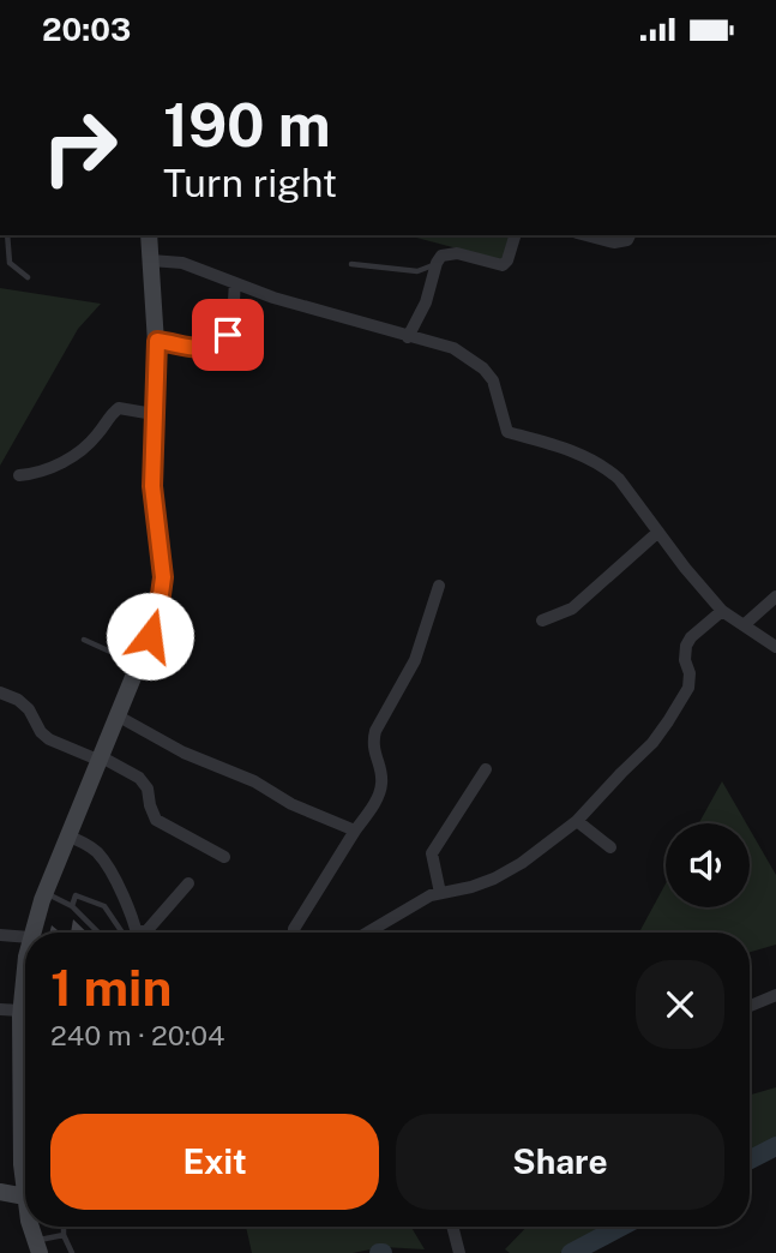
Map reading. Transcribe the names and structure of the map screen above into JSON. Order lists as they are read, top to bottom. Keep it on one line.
{"page":{"status":"20:03","turn":["190 m","Turn right"],"heading":["1 min","240 m · 20:04"],"buttons":["Exit","Share"]}}
